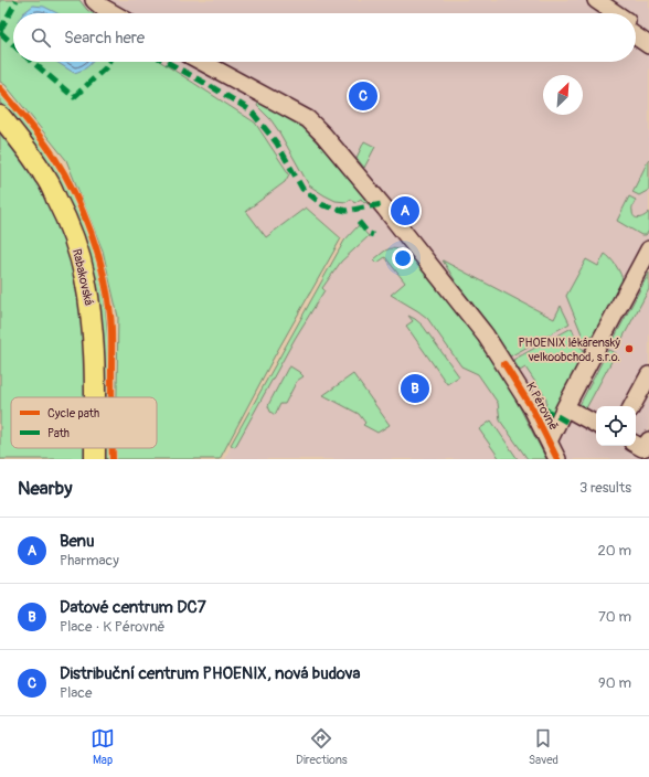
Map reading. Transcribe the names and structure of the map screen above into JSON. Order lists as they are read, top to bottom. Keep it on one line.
{"streets":{"main road":["Rabakovská"],"street":["K Pérovně"]},"places":["PHOENIX lékárenský velkoobchod, s.r.o."],"legend":["Cycle path","Path"],"north":"top right","page":{"search":"Search here","pins":["C","A","B"],"heading":["Nearby","3 results"],"list":[{"mark":"A","name":"Benu","note":"Pharmacy","value":"20 m"},{"mark":"B","name":"Datové centrum DC7","note":"Place · K Pérovně","value":"70 m"},{"mark":"C","name":"Distribuční centrum PHOENIX, nová budova","note":"Place","value":"90 m"}],"nav":["Map","Directions","Saved"]}}
